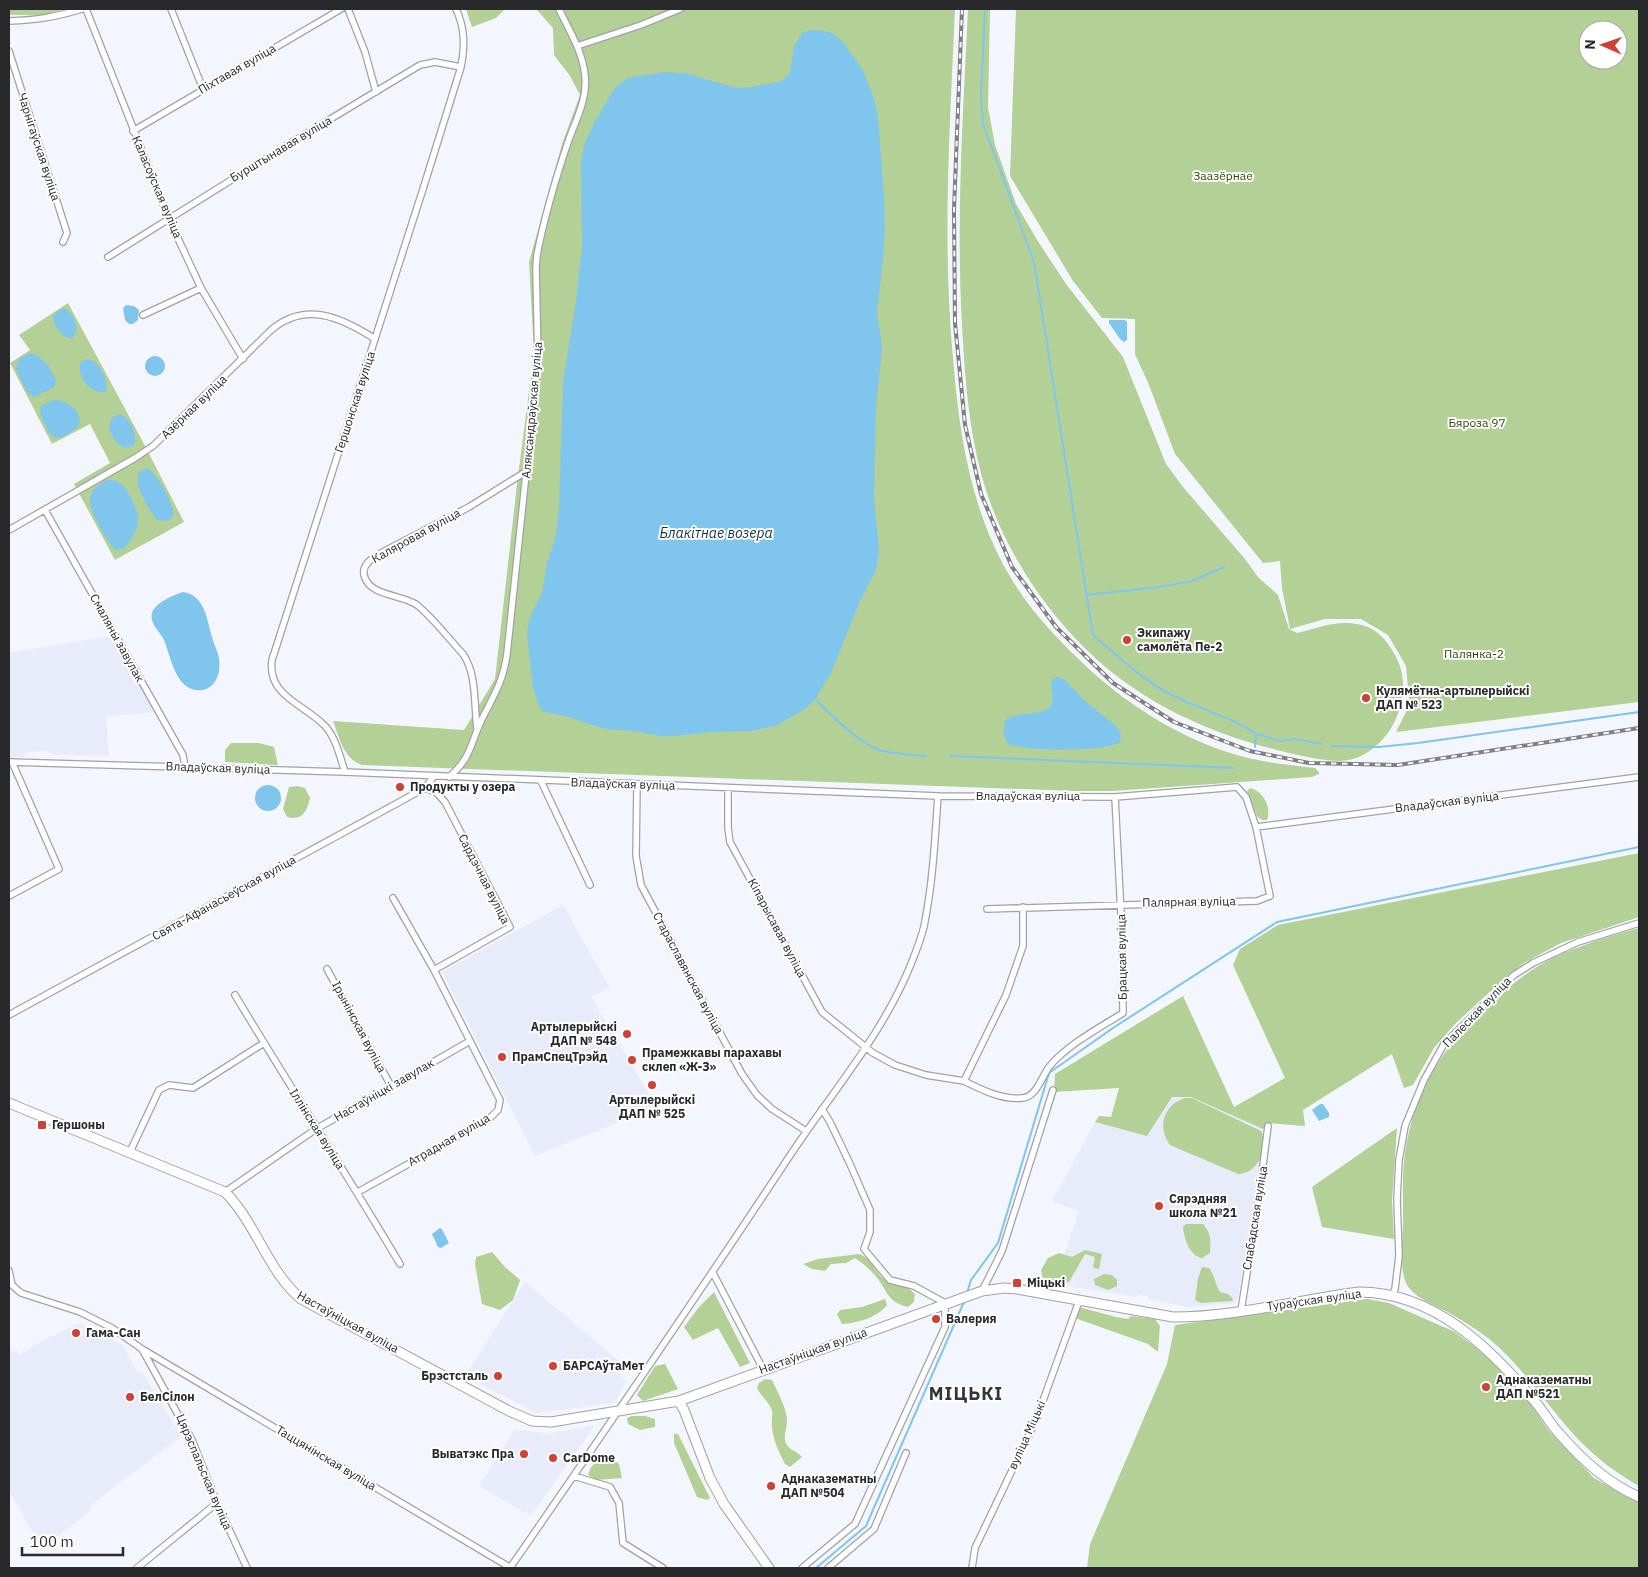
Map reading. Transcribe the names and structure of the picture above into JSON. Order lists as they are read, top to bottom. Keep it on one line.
{"streets":{"street":["Піхтавая вуліца","Чарнігаўская вуліца","Бурштынавая вуліца","Каласоўская вуліца","Гершонская вуліца","Азёрная вуліца","Аляксандраўская вуліца","Каляровая вуліца","Смаляны завулак","Владаўская вуліца","Сардэчная вуліца","Свята-Афанасьеўская вуліца","Палярная вуліца","Кіпарысавая вуліца","Брацкая вуліца","Стараславянская вуліца","Палеская вуліца","Ірынінская вуліца","Настаўніцкі завулак","Іллінская вуліца","Атрадная вуліца","Слабадская вуліца","Тураўская вуліца","Настаўніцкая вуліца","вуліца Міцькі","Таццянінская вуліца","Цярэспальская вуліца"]},"crossings":[["Піхтавая вуліца","Каласоўская вуліца"],["Бурштынавая вуліца","Каласоўская вуліца"],["Бурштынавая вуліца","Гершонская вуліца"],["Каласоўская вуліца","Азёрная вуліца"],["Гершонская вуліца","Азёрная вуліца"],["Гершонская вуліца","Владаўская вуліца"],["Азёрная вуліца","Смаляны завулак"],["Аляксандраўская вуліца","Каляровая вуліца"],["Аляксандраўская вуліца","Владаўская вуліца"],["Смаляны завулак","Владаўская вуліца"],["Владаўская вуліца","Свята-Афанасьеўская вуліца"],["Владаўская вуліца","Палярная вуліца"],["Владаўская вуліца","Кіпарысавая вуліца"],["Владаўская вуліца","Брацкая вуліца"],["Владаўская вуліца","Стараславянская вуліца"],["Сардэчная вуліца","Свята-Афанасьеўская вуліца"],["Палярная вуліца","Брацкая вуліца"],["Кіпарысавая вуліца","Брацкая вуліца"],["Палеская вуліца","Тураўская вуліца"],["Ірынінская вуліца","Настаўніцкі завулак"],["Настаўніцкі завулак","Іллінская вуліца"],["Настаўніцкі завулак","Атрадная вуліца"],["Настаўніцкі завулак","Настаўніцкая вуліца"],["Іллінская вуліца","Атрадная вуліца"],["Слабадская вуліца","Тураўская вуліца"],["Таццянінская вуліца","Цярэспальская вуліца"]],"districts":["МІЦЬКІ"],"water":["Блакітнае возера"],"parks":["Заазёрнае","Бяроза 97","Палянка-2"],"places":{"other":["Экипажу самолёта Пе-2","Кулямётна-артылерыйскі ДАП № 523","Продукты у озера","Артылерыйскі ДАП № 548","ПрамСпецТрэйд","Прамежкавы парахавы склеп «Ж-З»","Артылерыйскі ДАП № 525","Сярэдняя школа №21","Валерия","Гама-Сан","БАРСАўтаМет","Брэстсталь","Аднаказематны ДАП №521","БелСілон","Выватэкс Пра","CarDome","Аднаказематны ДАП №504"],"transit":["Гершоны","Міцькі"]},"scale_bar":"100 m","north":"left"}
